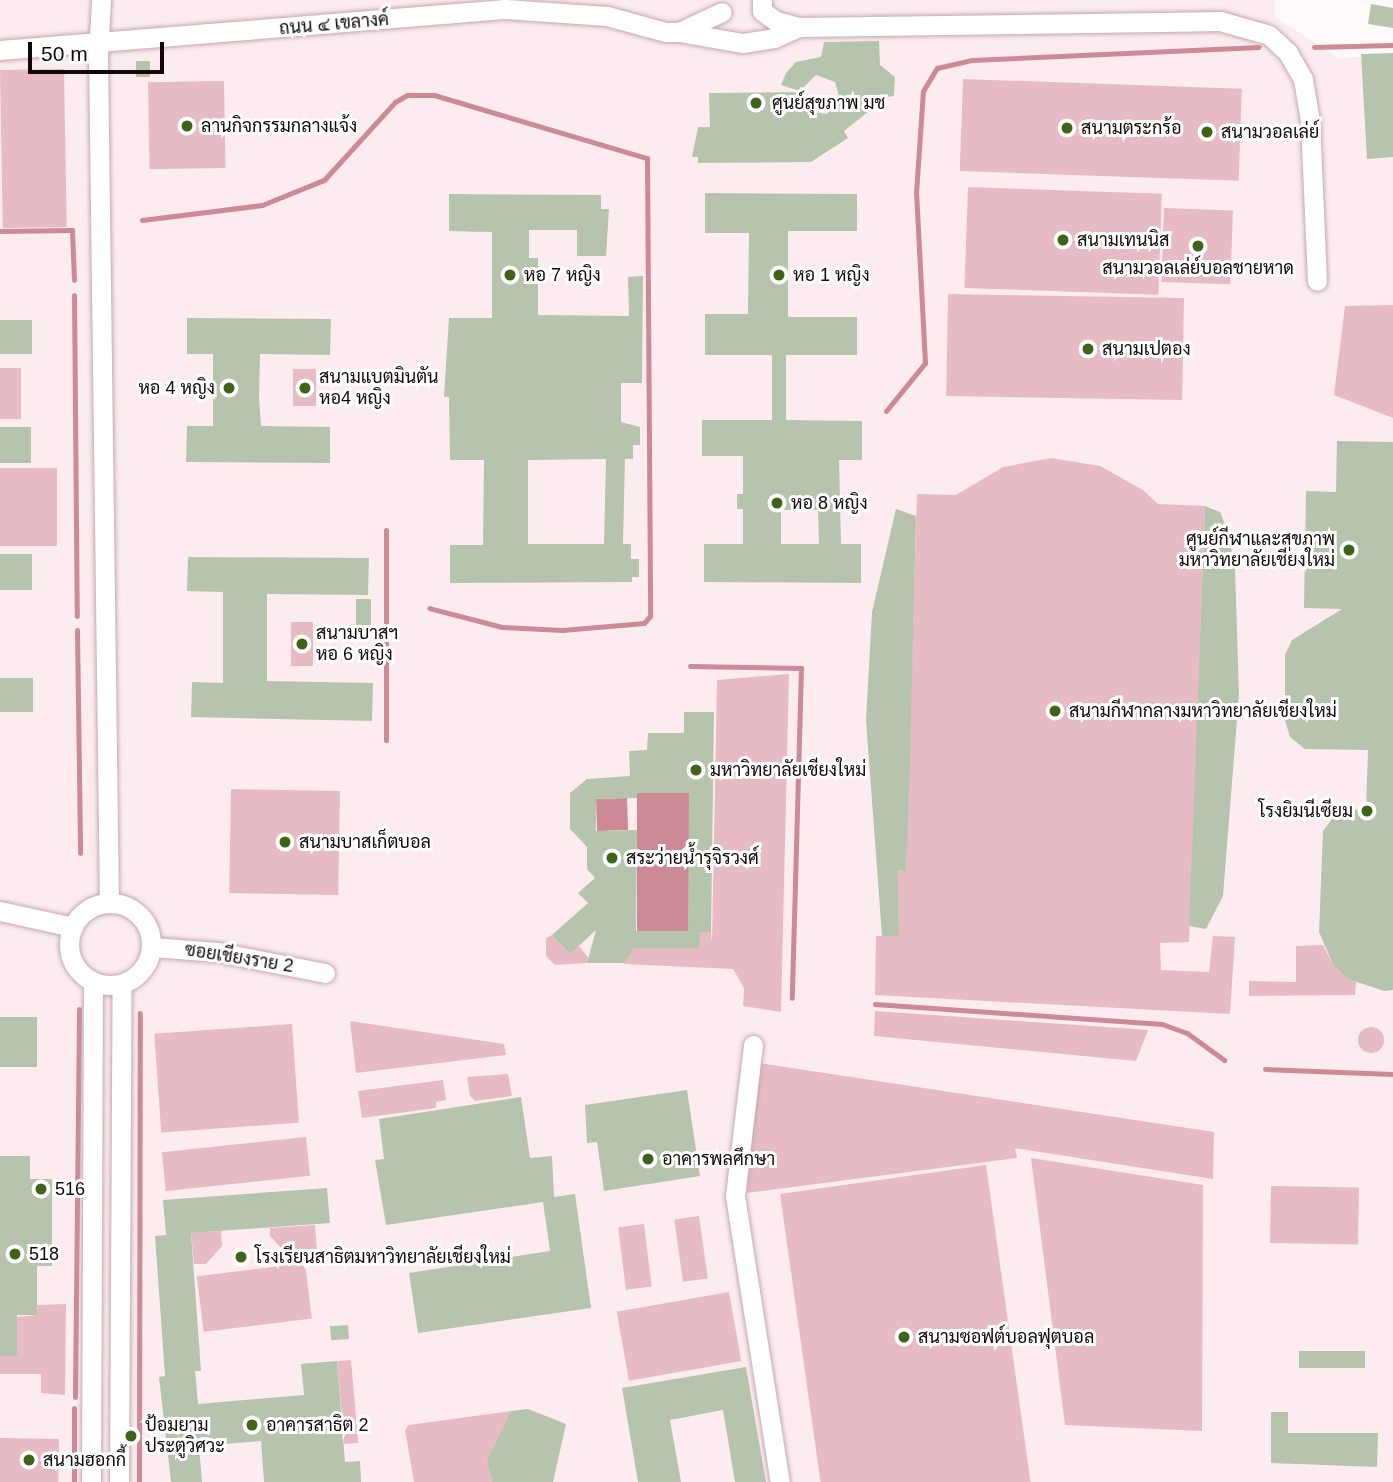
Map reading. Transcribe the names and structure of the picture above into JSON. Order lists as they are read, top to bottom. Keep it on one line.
{"streets":{"street":["ถนน ๔ เขลางค์","ซอยเชียงราย 2"]},"places":["ศูนย์สุขภาพ มช","ลานกิจกรรมกลางแจ้ง","สนามตระกร้อ","สนามวอลเล่ย์","สนามเทนนิส","สนามวอลเล่ย์บอลชายหาด","หอ 7 หญิง","หอ 1 หญิง","สนามเปตอง","หอ 4 หญิง","สนามแบตมินตัน หอ4 หญิง","หอ 8 หญิง","ศูนย์กีฬาและสุขภาพ มหาวิทยาลัยเชียงใหม่","สนามบาสฯ หอ 6 หญิง","สนามกีฬากลางมหาวิทยาลัยเชียงใหม่","มหาวิทยาลัยเชียงใหม่","โรงยิมนีเซียม","สนามบาสเก็ตบอล","สระว่ายน้ำรุจิรวงศ์","อาคารพลศึกษา","516","518","โรงเรียนสาธิตมหาวิทยาลัยเชียงใหม่","สนามซอฟต์บอลฟุตบอล","อาคารสาธิต 2","ป้อมยาม ประตูวิศวะ","สนามฮอกกี้"],"scale_bar":"50 m"}
